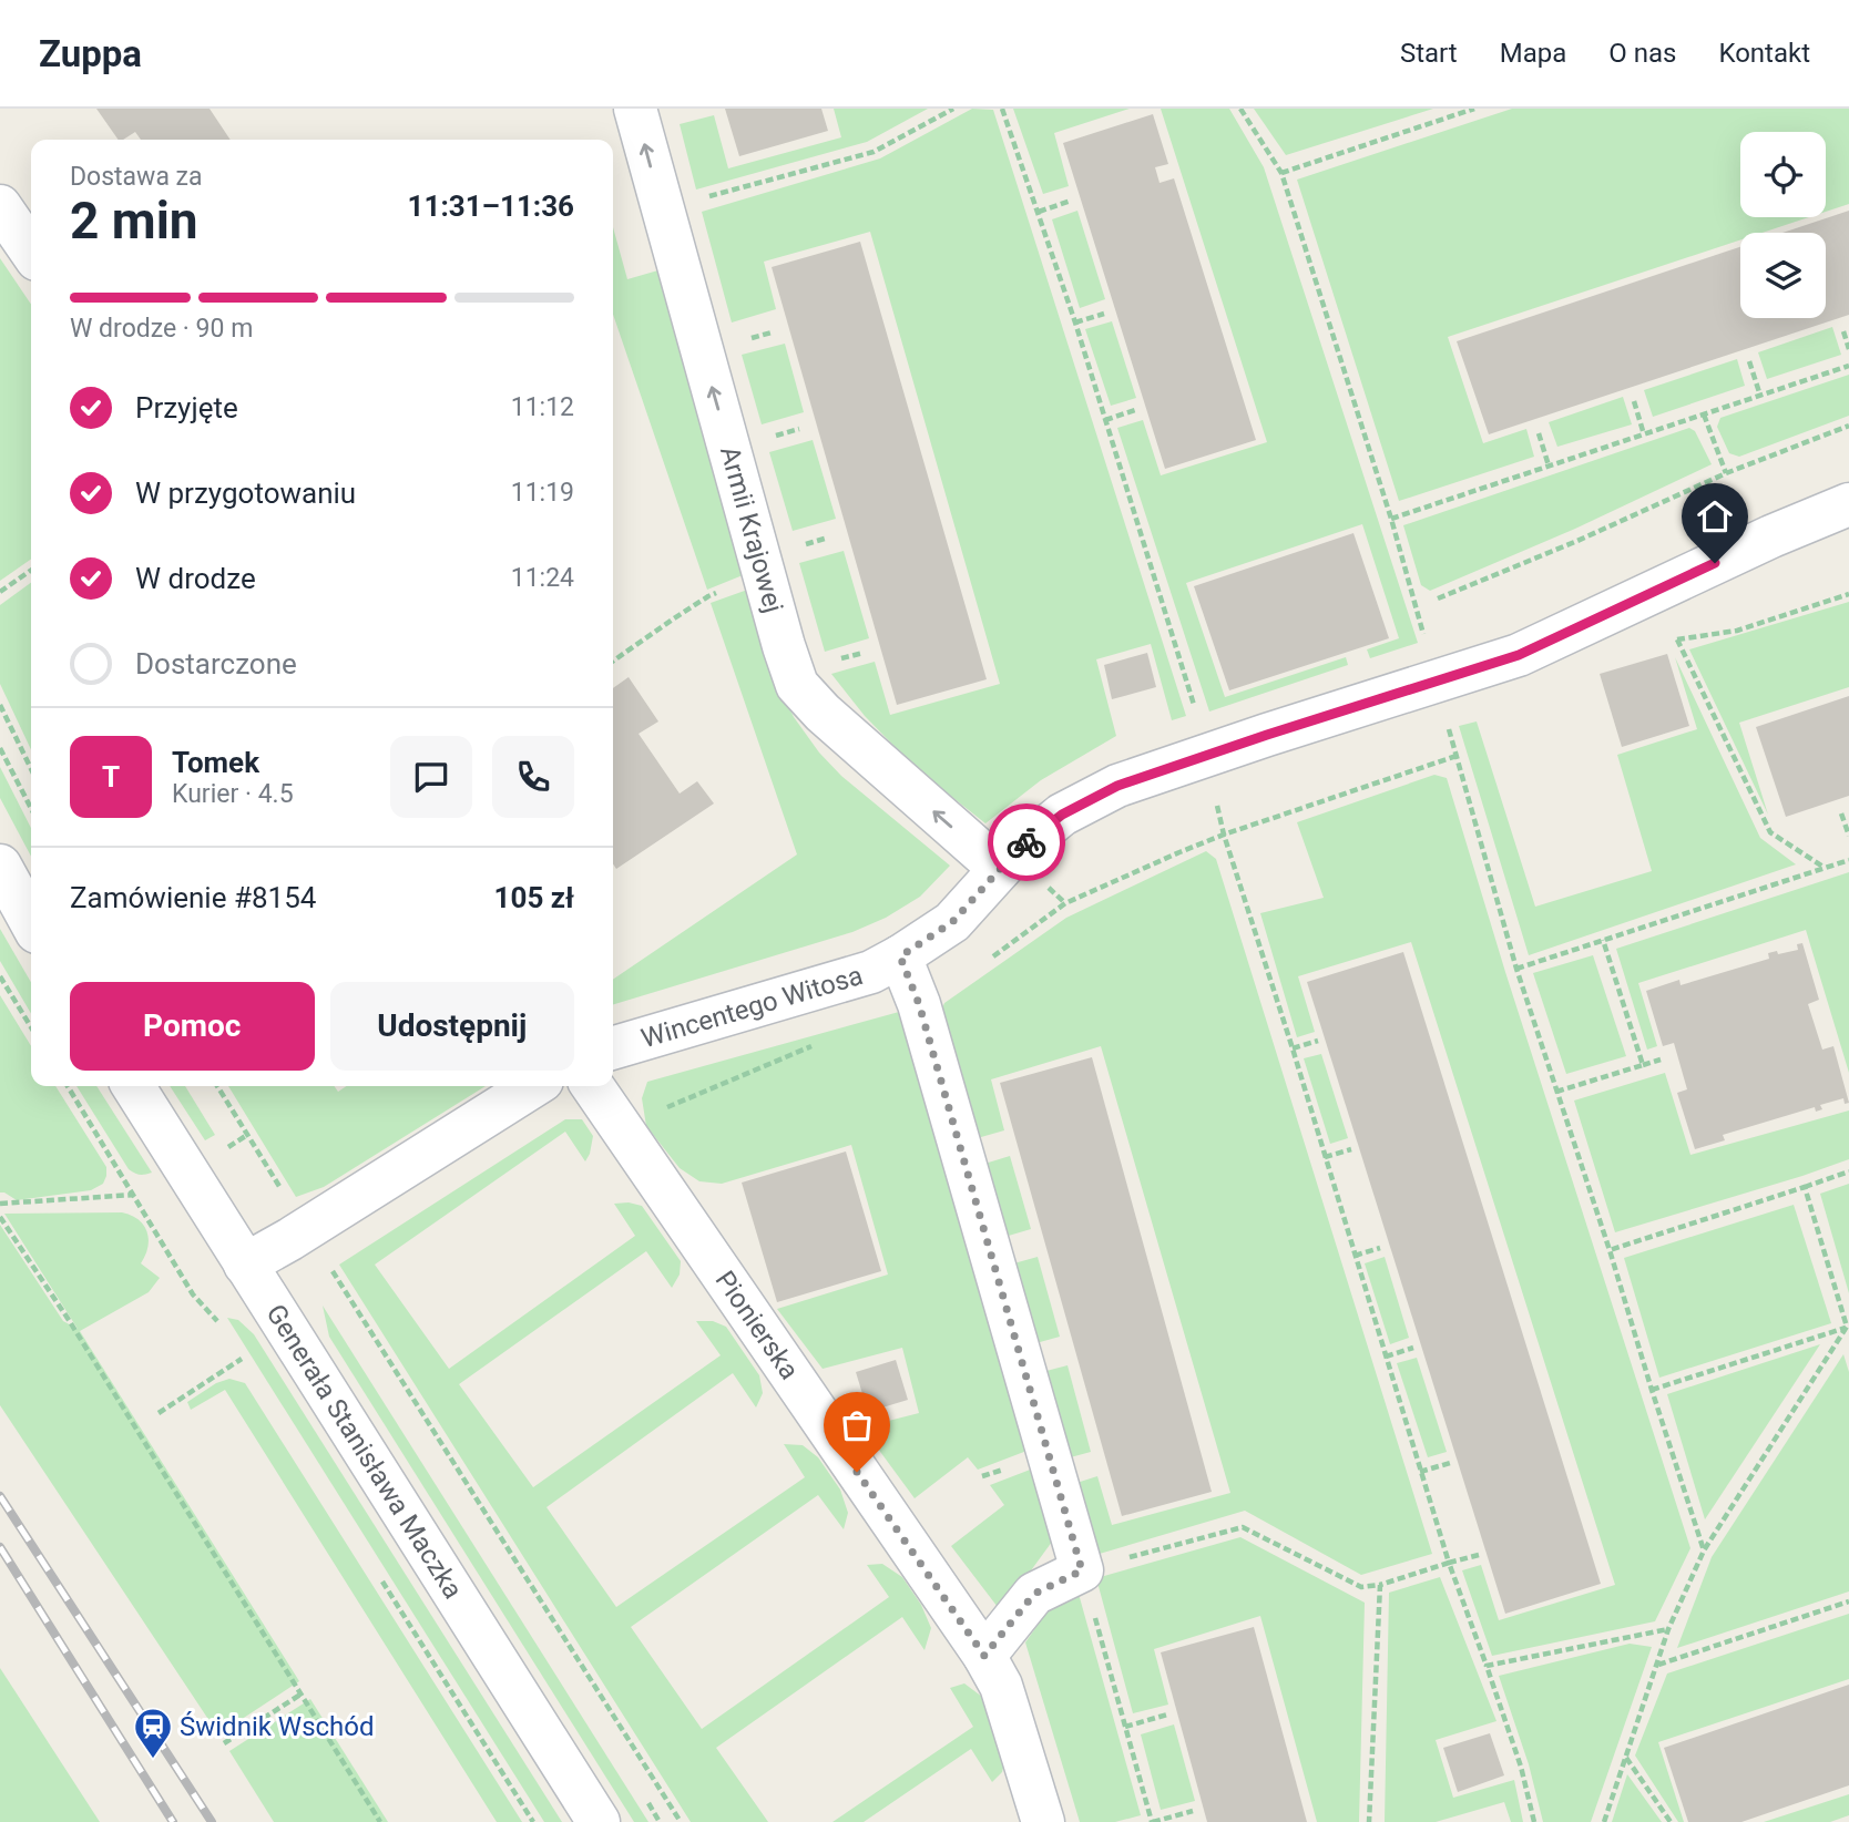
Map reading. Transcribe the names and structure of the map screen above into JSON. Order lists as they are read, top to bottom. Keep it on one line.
{"streets":{"street":["Armii Krajowej","Wincentego Witosa","Pionierska","Generała Stanisława Maczka"]},"crossings":[["Armii Krajowej","Wincentego Witosa"]],"one_way":["Armii Krajowej"],"places":{"station":["Świdnik Wschód"]},"page":{"header":"Zuppa","nav":["Start","Mapa","O nas","Kontakt"],"heading":["2 min","Dostawa za","11:31–11:36"],"panel":["Tomek","Kurier · 4.5","Zamówienie #8154","105 zł"],"bar":"W drodze · 90 m","list":[["Przyjęte","11:12"],["W przygotowaniu","11:19"],["W drodze","11:24"],"Dostarczone"],"round":"T","buttons":["Pomoc","Udostępnij"]}}
